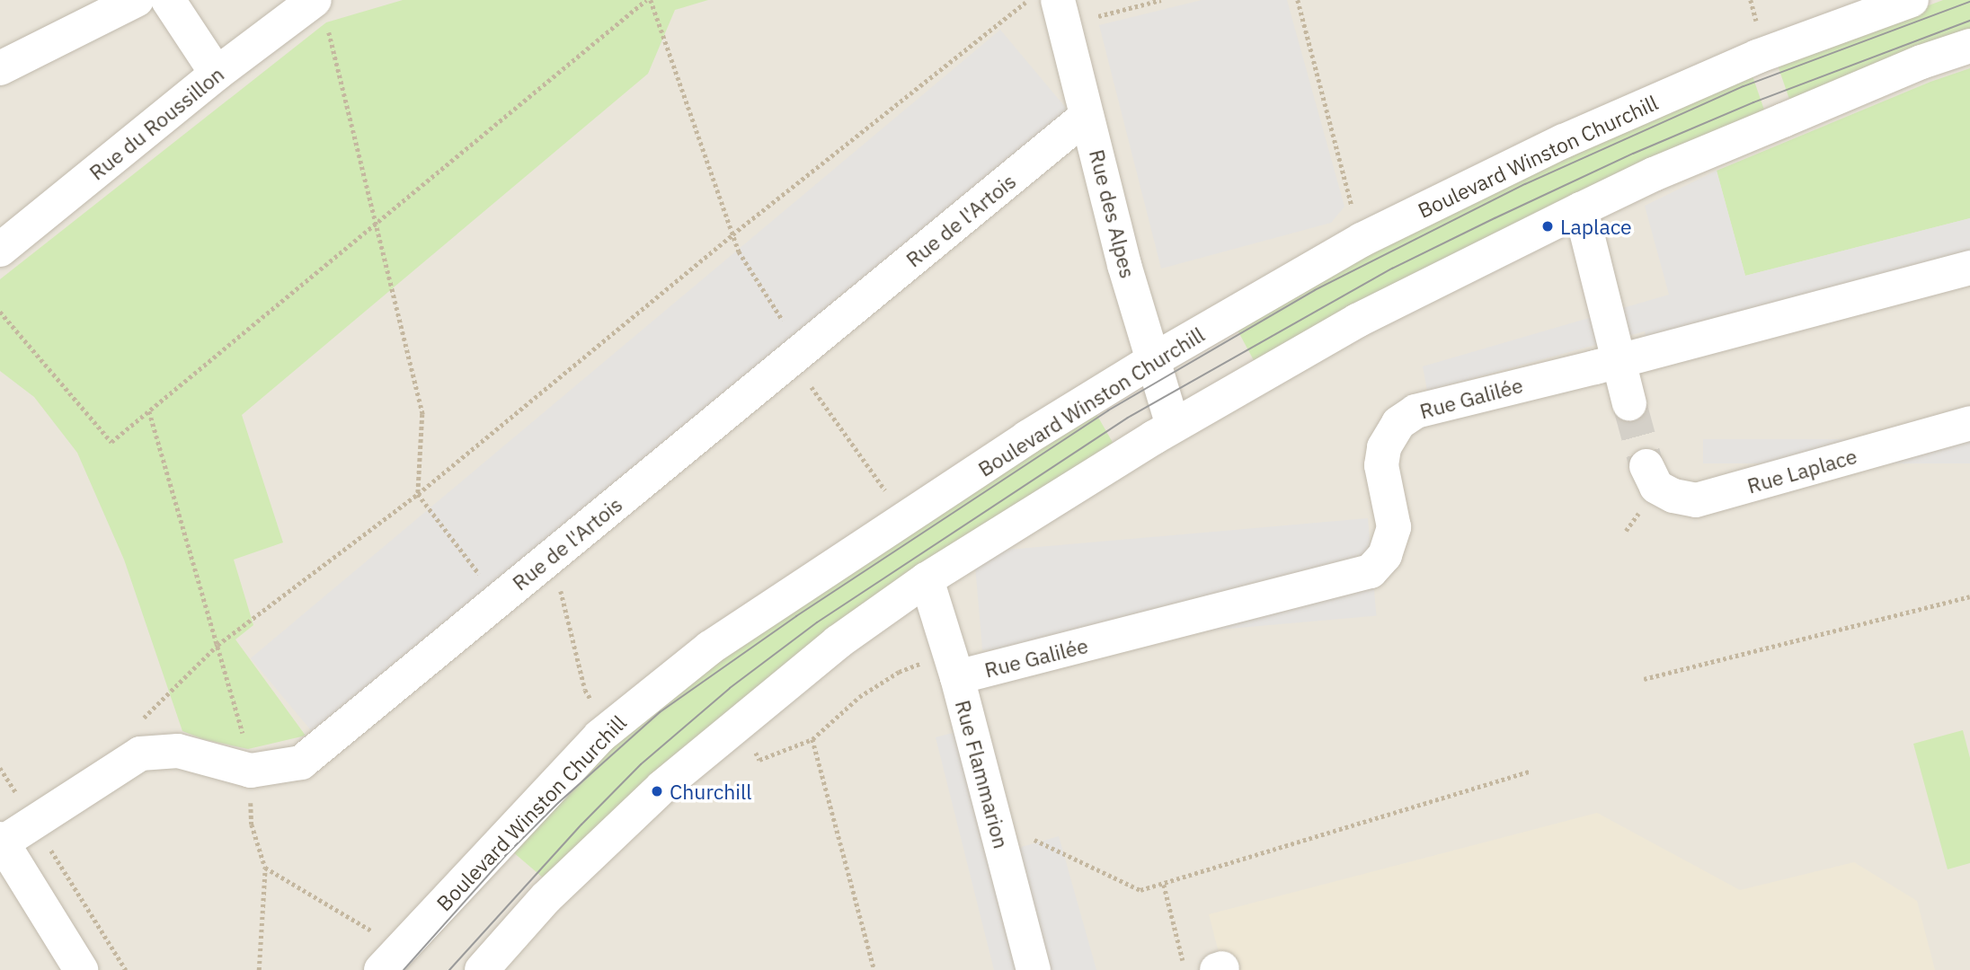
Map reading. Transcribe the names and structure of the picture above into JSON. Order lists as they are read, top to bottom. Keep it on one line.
{"streets":{"street":["Rue du Roussillon","Boulevard Winston Churchill","Rue des Alpes","Rue de l'Artois","Rue Galilée","Rue Laplace","Rue Flammarion"]},"crossings":[["Boulevard Winston Churchill","Rue des Alpes"],["Rue des Alpes","Rue de l'Artois"],["Rue Galilée","Rue Flammarion"]],"places":["Laplace","Churchill"]}
